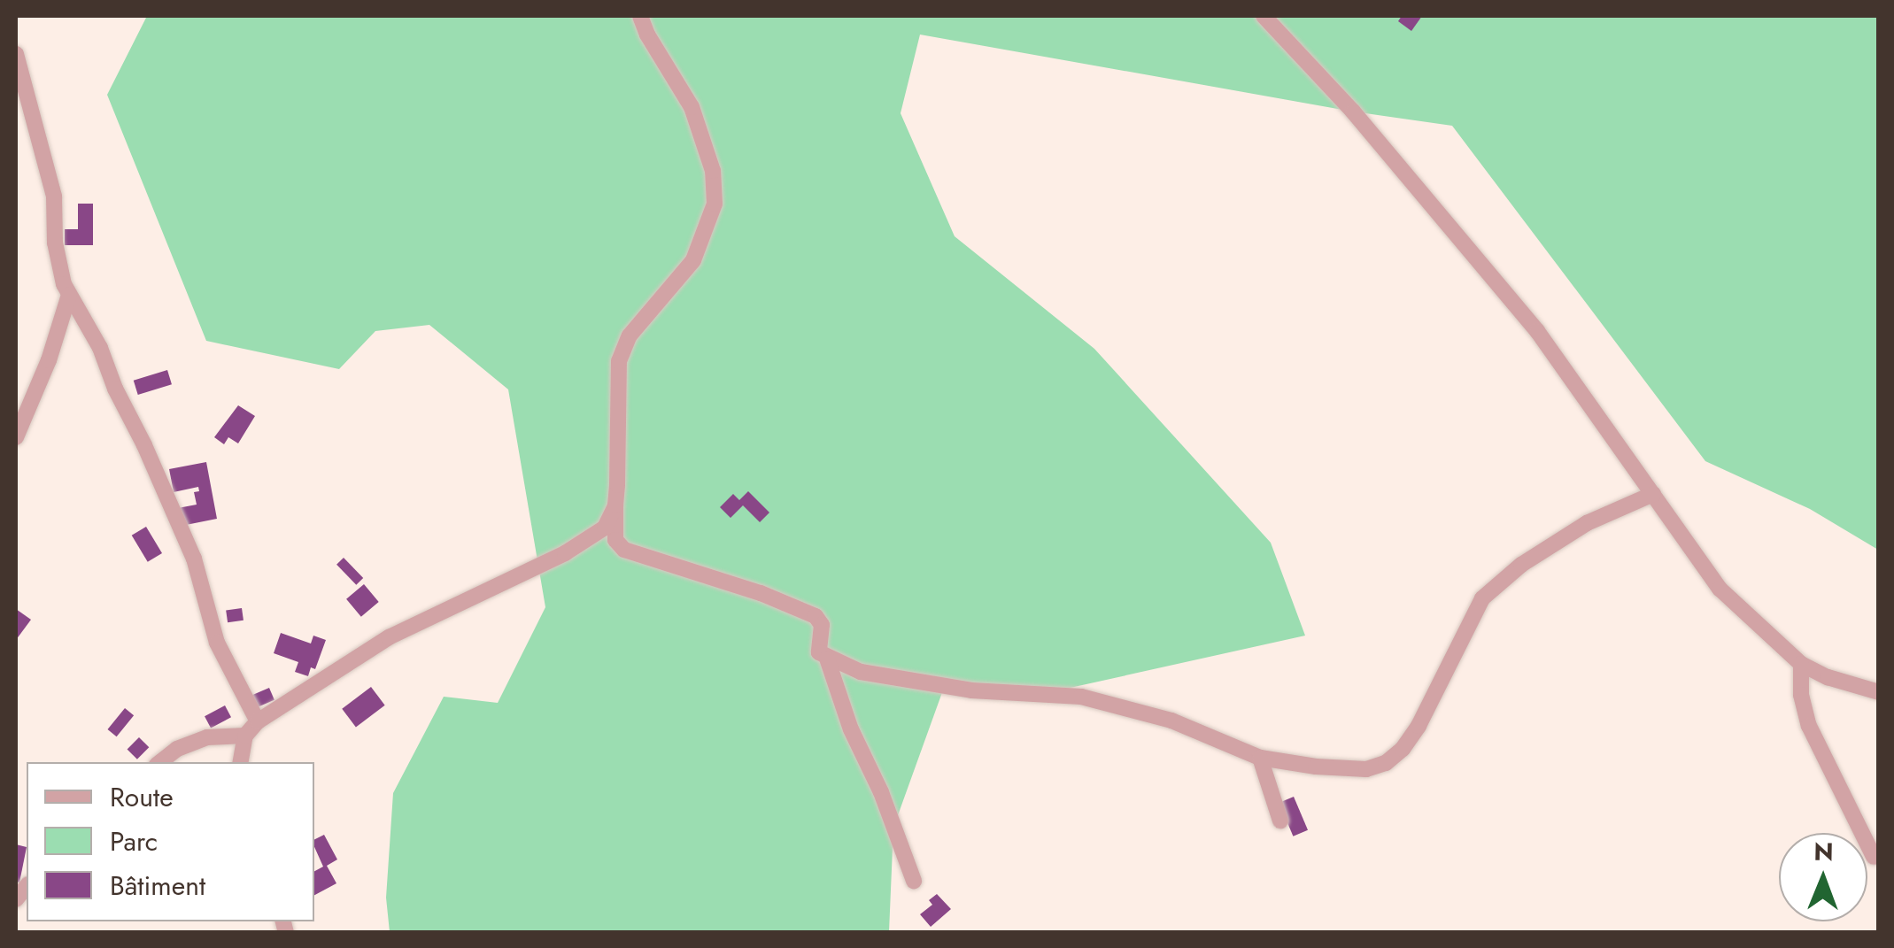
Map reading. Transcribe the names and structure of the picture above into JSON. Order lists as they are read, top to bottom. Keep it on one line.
{"legend":["Route","Parc","Bâtiment"],"north":"top"}
